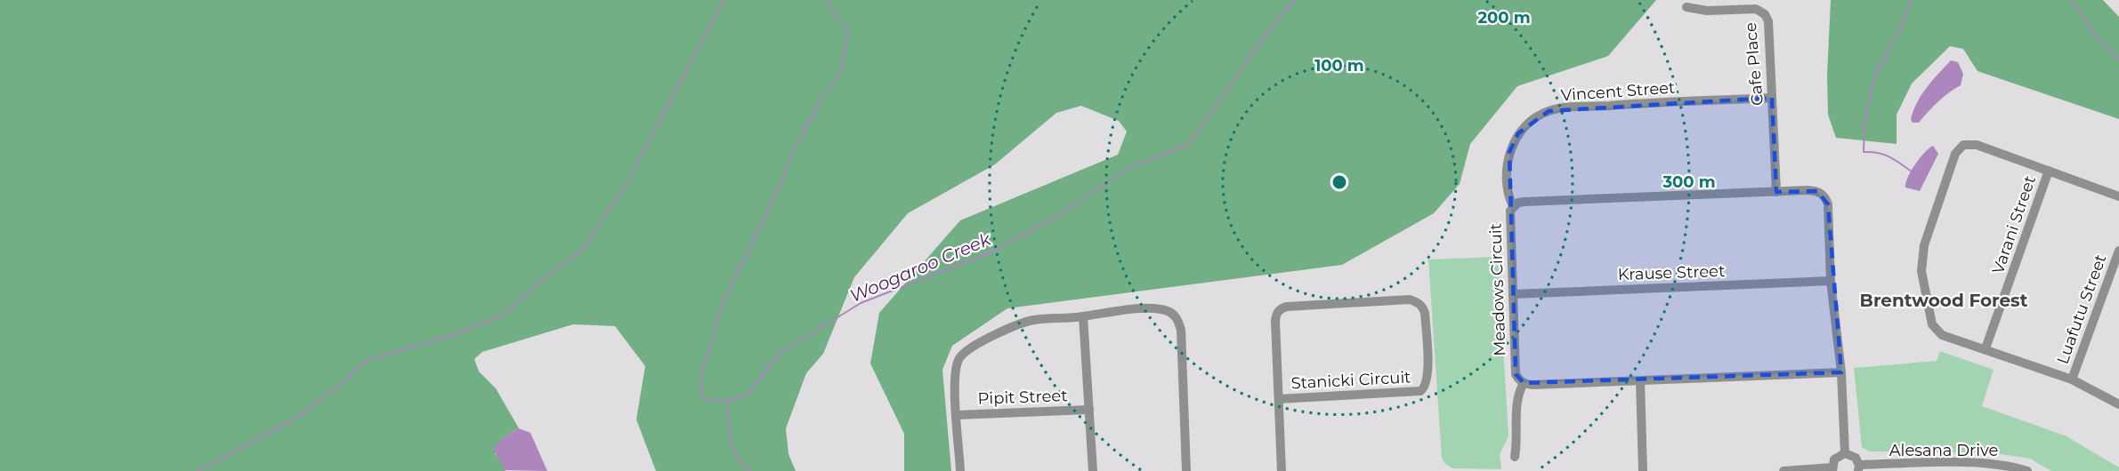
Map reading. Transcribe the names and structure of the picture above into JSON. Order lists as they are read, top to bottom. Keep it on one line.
{"streets":{"street":["Cafe Place","Vincent Street","Varani Street","Krause Street","Meadows Circuit","Luafutu Street","Stanicki Circuit","Pipit Street","Alesana Drive"]},"crossings":[["Cafe Place","Vincent Street"],["Cafe Place","Meadows Circuit"],["Vincent Street","Meadows Circuit"],["Krause Street","Meadows Circuit"]],"districts":["Brentwood Forest"],"water":["Woogaroo Creek"],"rings":["200 m","100 m","300 m"]}
